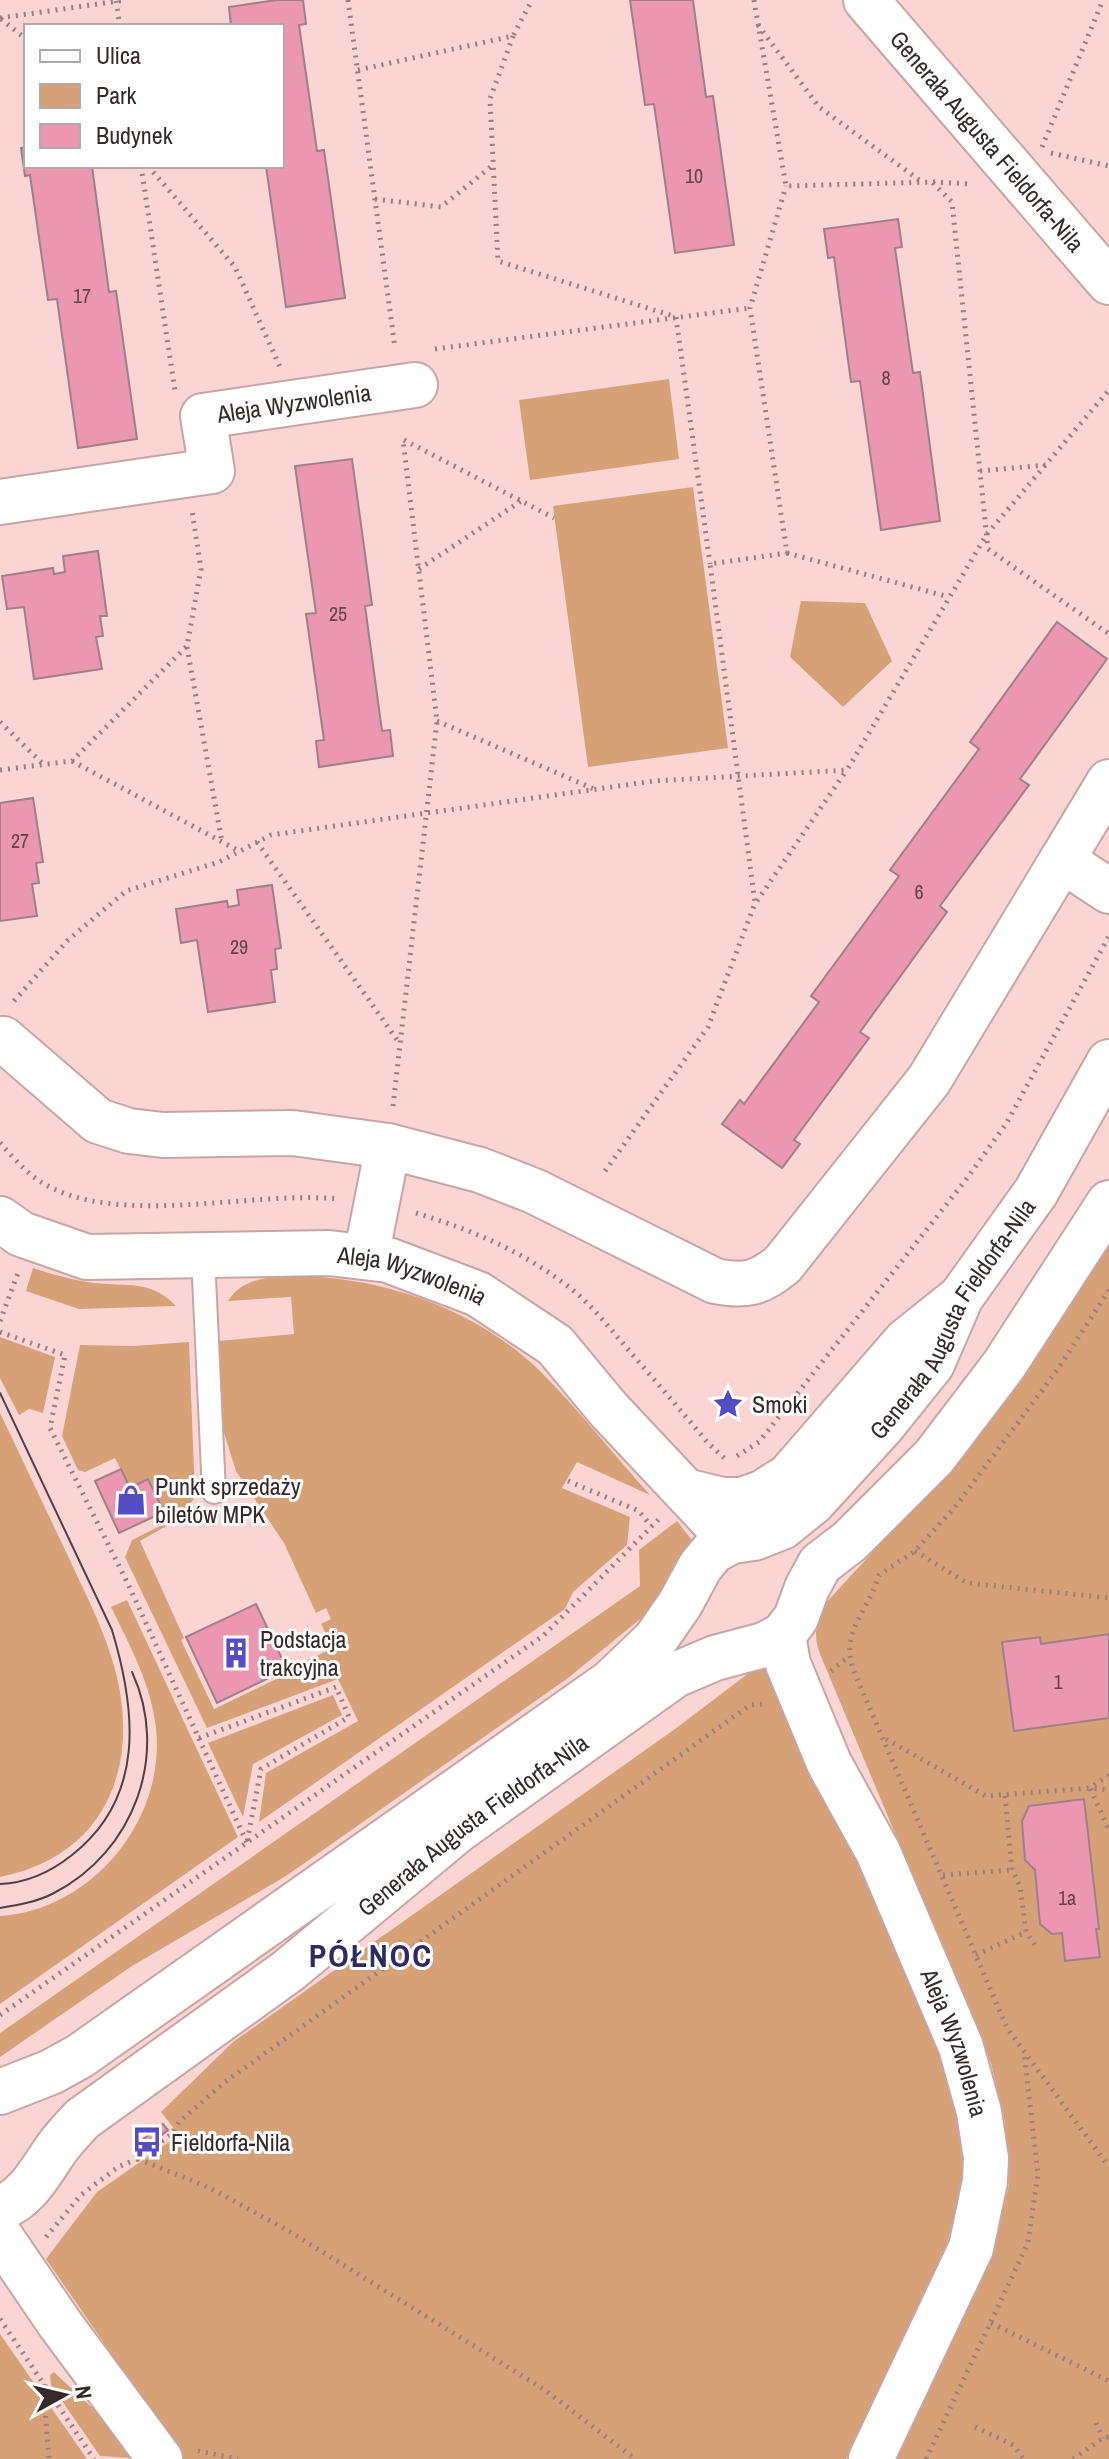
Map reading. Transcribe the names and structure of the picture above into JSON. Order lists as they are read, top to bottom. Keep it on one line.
{"streets":{"main road":["Generała Augusta Fieldorfa-Nila","Aleja Wyzwolenia"]},"crossings":[["Generała Augusta Fieldorfa-Nila","Aleja Wyzwolenia"]],"districts":["PÓŁNOC"],"places":{"place":["Smoki"],"shop":["Punkt sprzedaży biletów MPK"],"building":["Podstacja trakcyjna"],"bus stop":["Fieldorfa-Nila"]},"house_numbers":["10","17","8","25","27","6","29","1","1a"],"legend":["Ulica","Park","Budynek"],"north":"right"}
